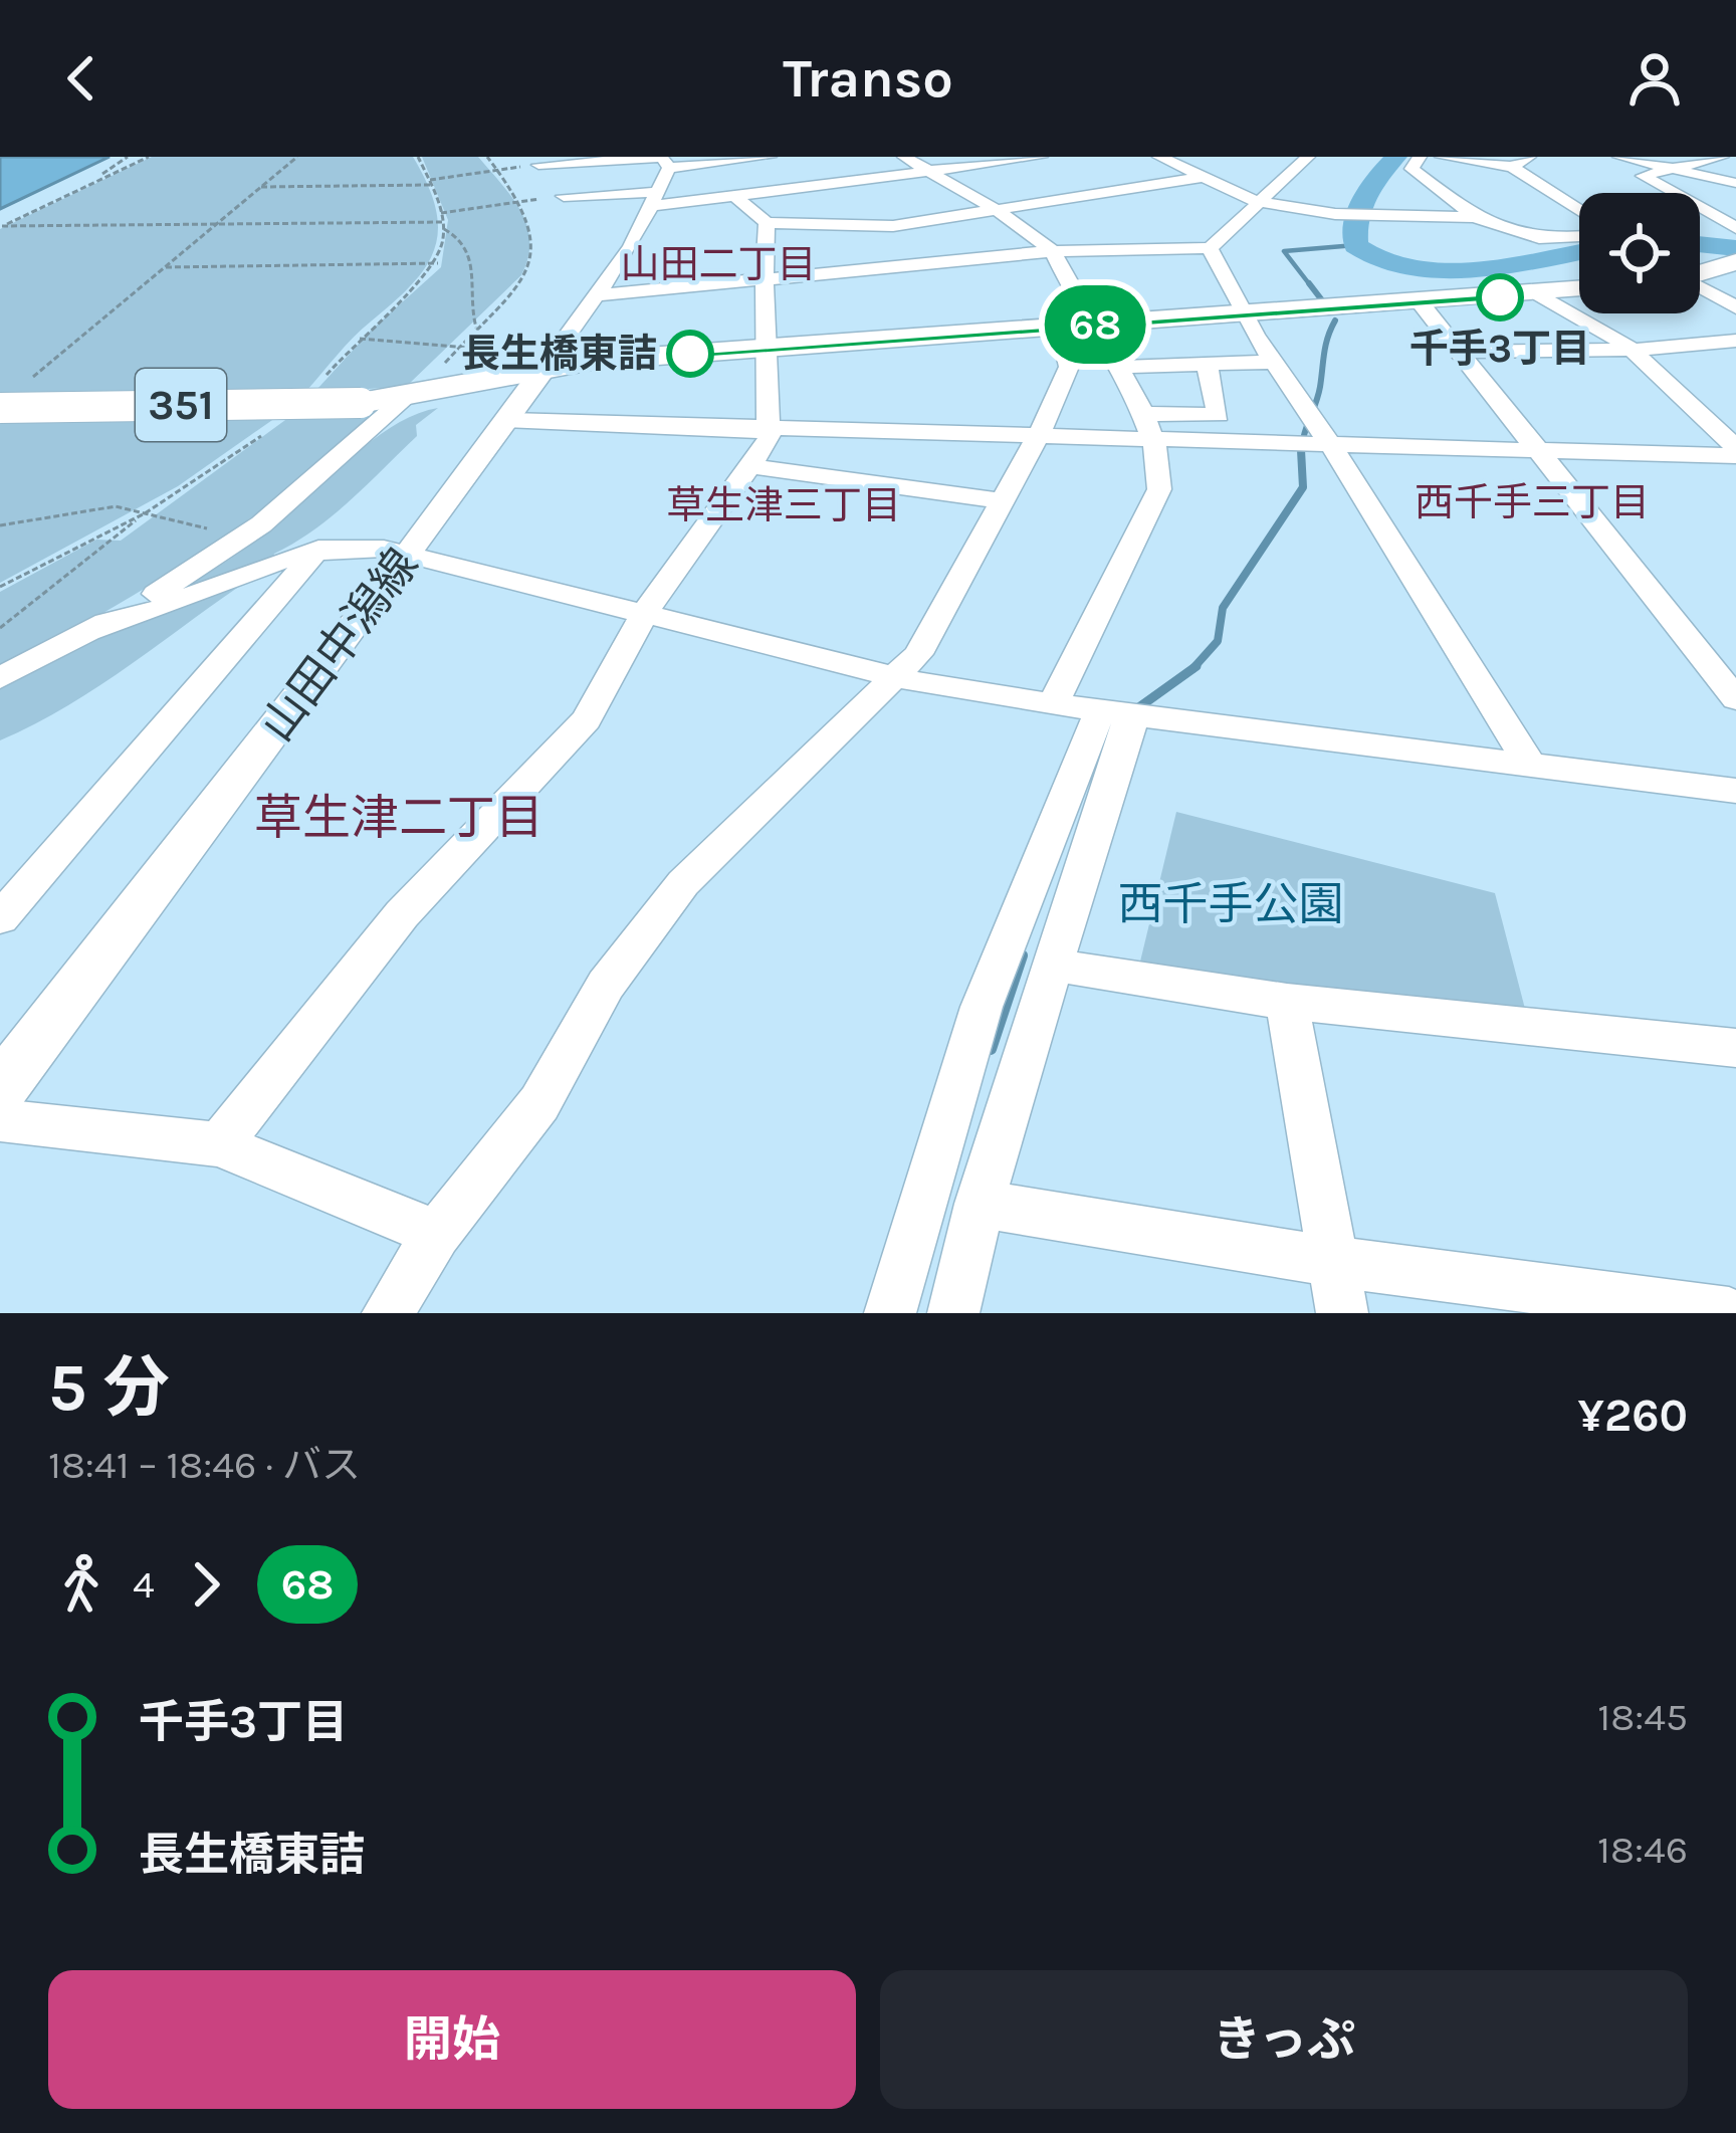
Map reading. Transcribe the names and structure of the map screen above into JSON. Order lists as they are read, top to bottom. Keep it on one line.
{"streets":{"highway":["351"],"main road":["山田中潟線"]},"crossings":[["351","山田中潟線"]],"districts":["山田二丁目","西千手三丁目","草生津三丁目","草生津二丁目"],"parks":["西千手公園"],"places":["千手3丁目","長生橋東詰"],"lines":["bus line 68"],"page":{"header":"Transo","on_map":"68","heading":["5 分","18:41 – 18:46 · バス","¥260"],"legs":["4","68"],"list":[{"name":"千手3丁目","value":"18:45"},{"name":"長生橋東詰","value":"18:46"}],"buttons":["開始","きっぷ"]}}
